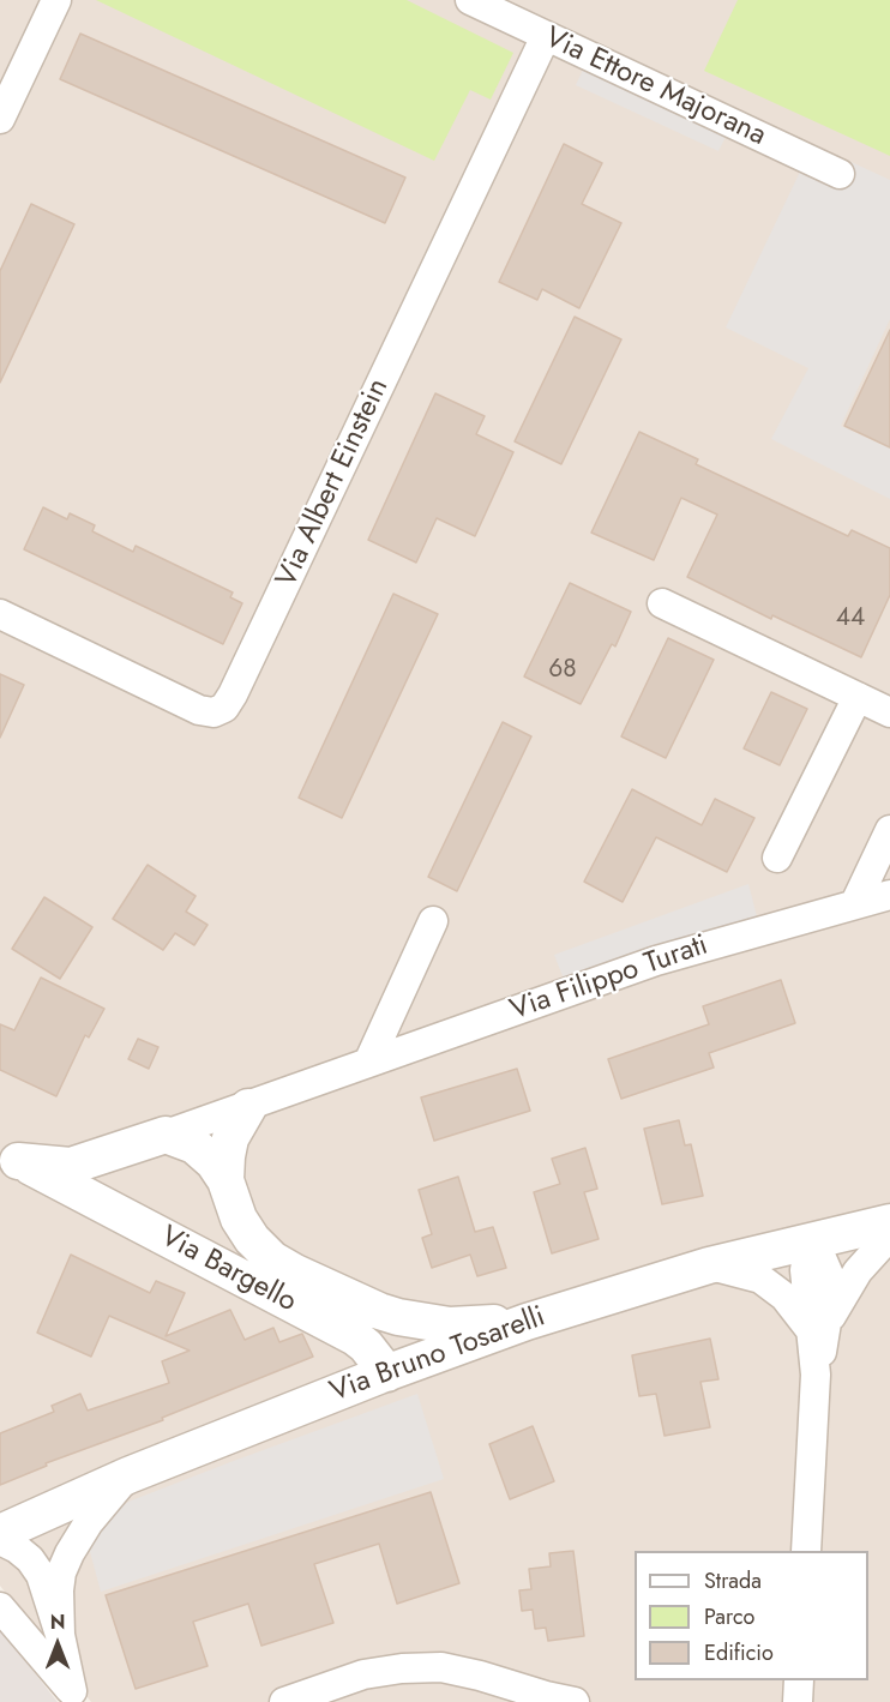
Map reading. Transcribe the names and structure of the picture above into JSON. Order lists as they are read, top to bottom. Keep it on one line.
{"streets":{"street":["Via Ettore Majorana","Via Albert Einstein","Via Filippo Turati","Via Bargello","Via Bruno Tosarelli"]},"crossings":[["Via Ettore Majorana","Via Albert Einstein"],["Via Filippo Turati","Via Bargello"],["Via Bargello","Via Bruno Tosarelli"]],"house_numbers":["44","68"],"legend":["Strada","Parco","Edificio"],"north":"top"}
